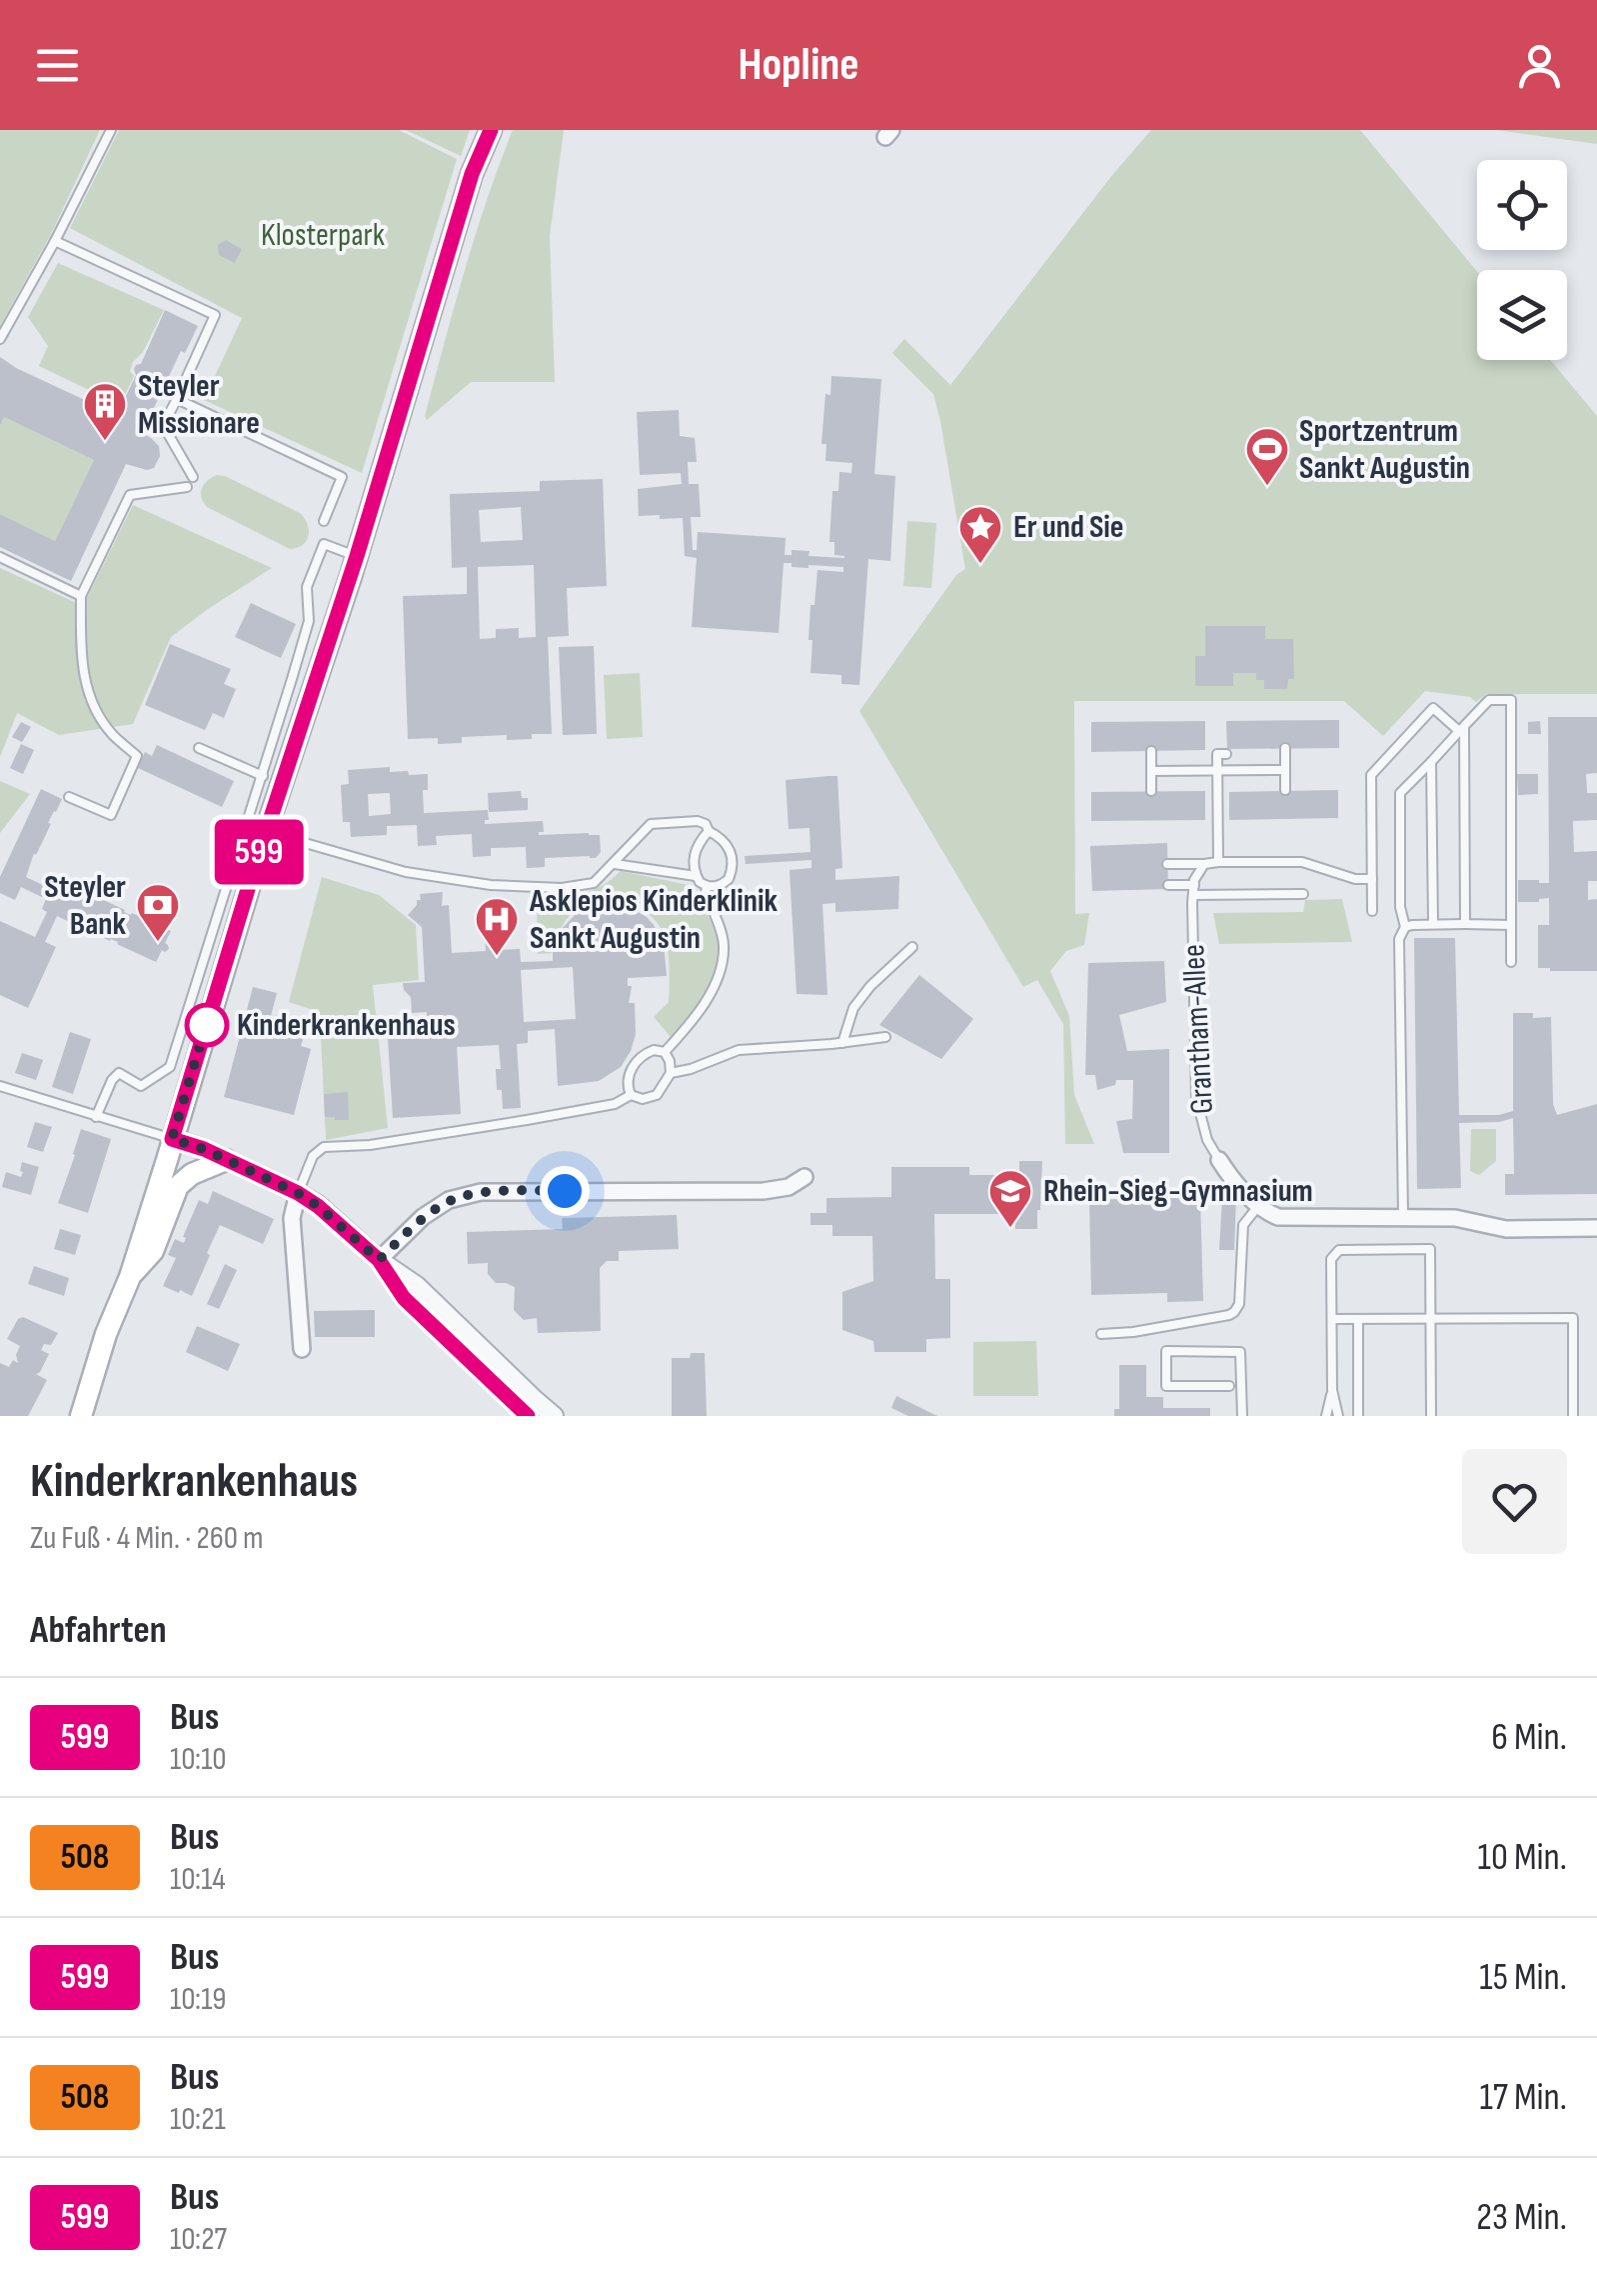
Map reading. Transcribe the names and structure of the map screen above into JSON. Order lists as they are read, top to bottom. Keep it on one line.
{"streets":{"street":["Grantham-Allee"]},"parks":["Klosterpark"],"places":{"building":["Steyler Missionare"],"sports":["Sportzentrum Sankt Augustin"],"place":["Er und Sie"],"bank":["Steyler Bank"],"hospital":["Asklepios Kinderklinik Sankt Augustin"],"other":["Kinderkrankenhaus"],"school or university":["Rhein-Sieg-Gymnasium"]},"lines":["bus line 599"],"page":{"header":"Hopline","on_map":"599","heading":[["Kinderkrankenhaus","Zu Fuß · 4 Min. · 260 m"],"Abfahrten"],"list":[{"mark":"599","name":"Bus","note":"10:10","value":"6 Min."},{"mark":"508","name":"Bus","note":"10:14","value":"10 Min."},{"mark":"599","name":"Bus","note":"10:19","value":"15 Min."},{"mark":"508","name":"Bus","note":"10:21","value":"17 Min."},{"mark":"599","name":"Bus","note":"10:27","value":"23 Min."}]}}
